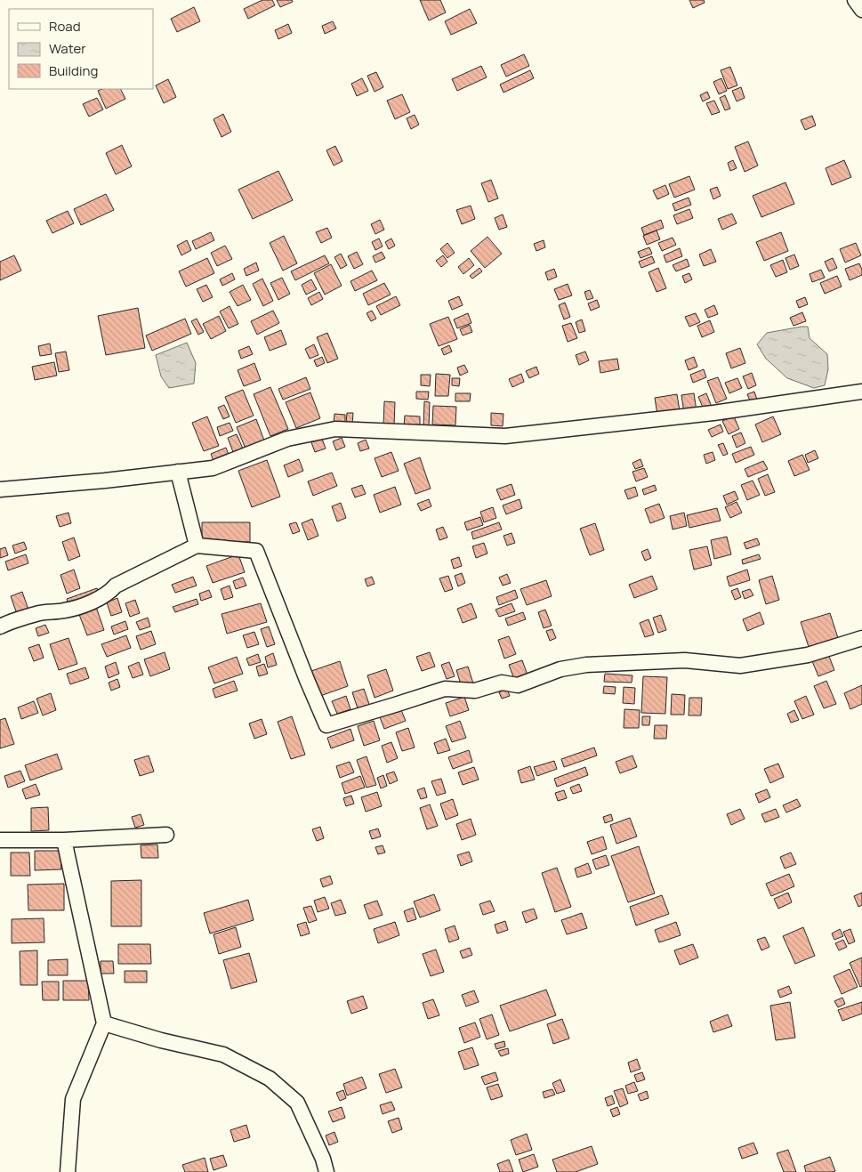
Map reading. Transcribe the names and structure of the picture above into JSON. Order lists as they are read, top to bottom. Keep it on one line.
{"legend":["Road","Water","Building"]}
